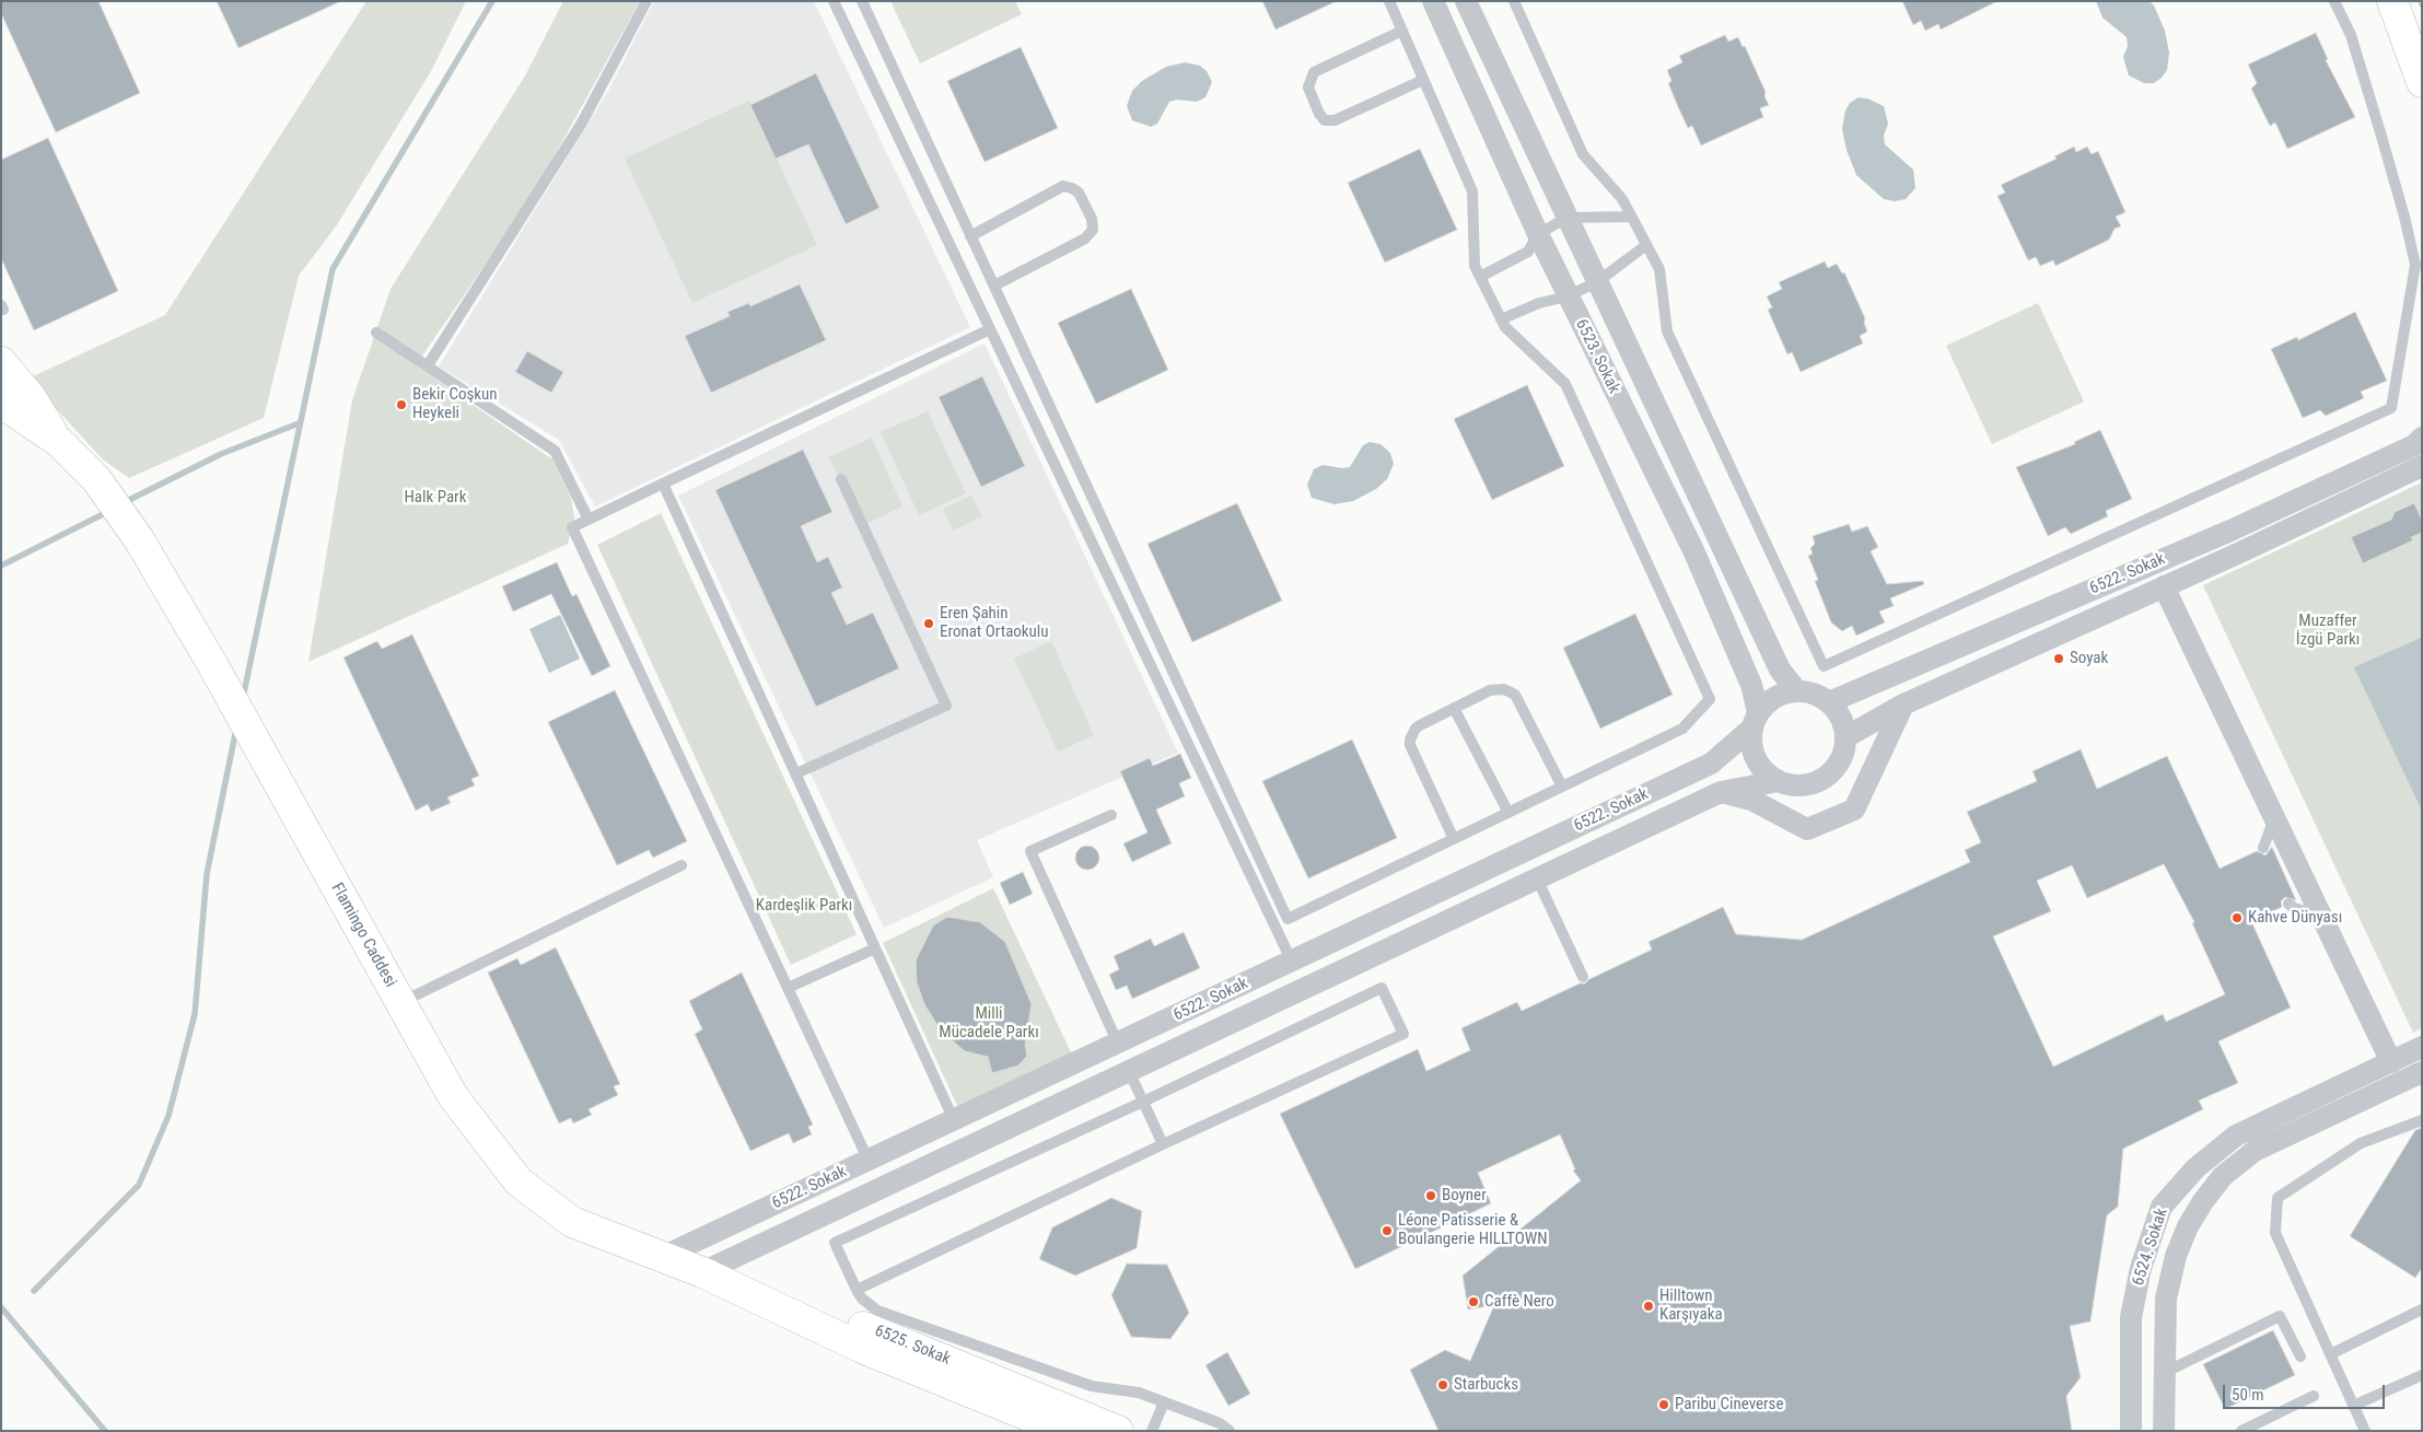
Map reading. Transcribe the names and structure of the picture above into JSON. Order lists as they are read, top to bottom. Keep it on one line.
{"streets":{"street":["6523. Sokak","6522. Sokak","Flamingo Caddesi","6524. Sokak","6525. Sokak"]},"crossings":[["6523. Sokak","6522. Sokak"],["6522. Sokak","Flamingo Caddesi"],["6522. Sokak","6525. Sokak"],["Flamingo Caddesi","6525. Sokak"]],"parks":["Halk Park","Muzaffer İzgü Parkı","Kardeşlik Parkı","Milli Mücadele Parkı"],"places":["Bekir Coşkun Heykeli","Eren Şahin Eronat Ortaokulu","Soyak","Kahve Dünyası","Boyner","Léone Patisserie & Boulangerie HILLTOWN","Caffè Nero","Hilltown Karşıyaka","Starbucks","Paribu Cineverse"],"scale_bar":"50 m"}
